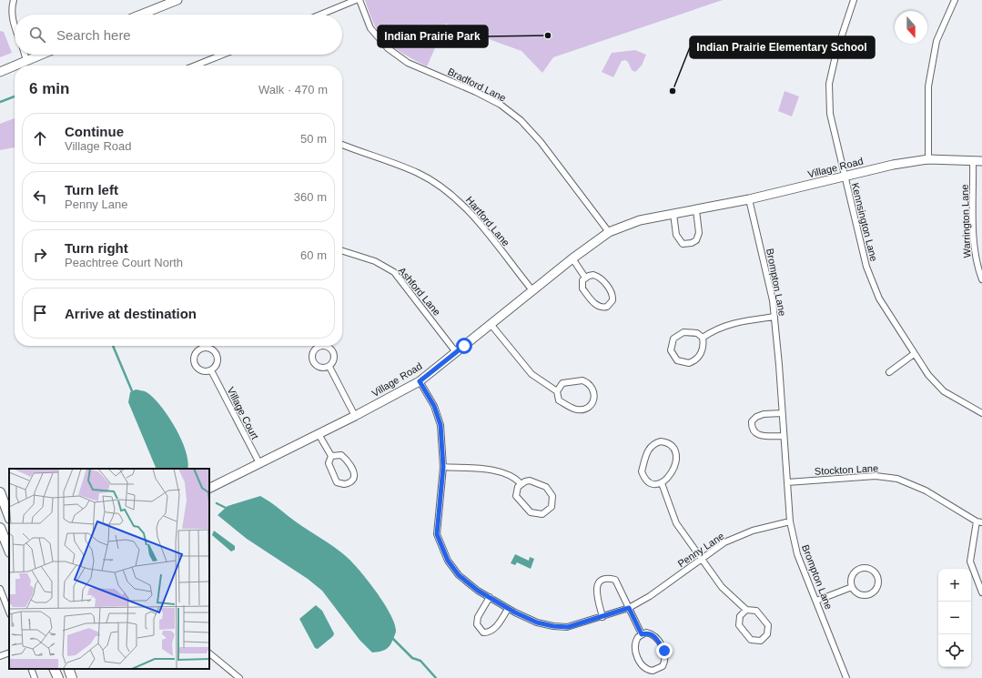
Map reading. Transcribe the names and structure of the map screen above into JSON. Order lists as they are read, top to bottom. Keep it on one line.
{"streets":{"street":["Bradford Lane","Village Road","Hartford Lane","Warrington Lane","Kennsington Lane","Brompton Lane","Ashford Lane","Village Court","Stockton Lane","Penny Lane"]},"crossings":[["Bradford Lane","Village Road"],["Village Road","Hartford Lane"],["Village Road","Warrington Lane"],["Village Road","Kennsington Lane"],["Village Road","Brompton Lane"],["Village Road","Ashford Lane"],["Village Road","Village Court"],["Village Road","Penny Lane"],["Brompton Lane","Stockton Lane"],["Brompton Lane","Penny Lane"]],"places":["Indian Prairie Park","Indian Prairie Elementary School"],"north":"bottom","page":{"search":"Search here","heading":["6 min","Walk · 470 m"],"list":[["Continue","Village Road","50 m"],["Turn left","Penny Lane","360 m"],["Turn right","Peachtree Court North","60 m"],"Arrive at destination"],"map_buttons":["+","−"]}}
